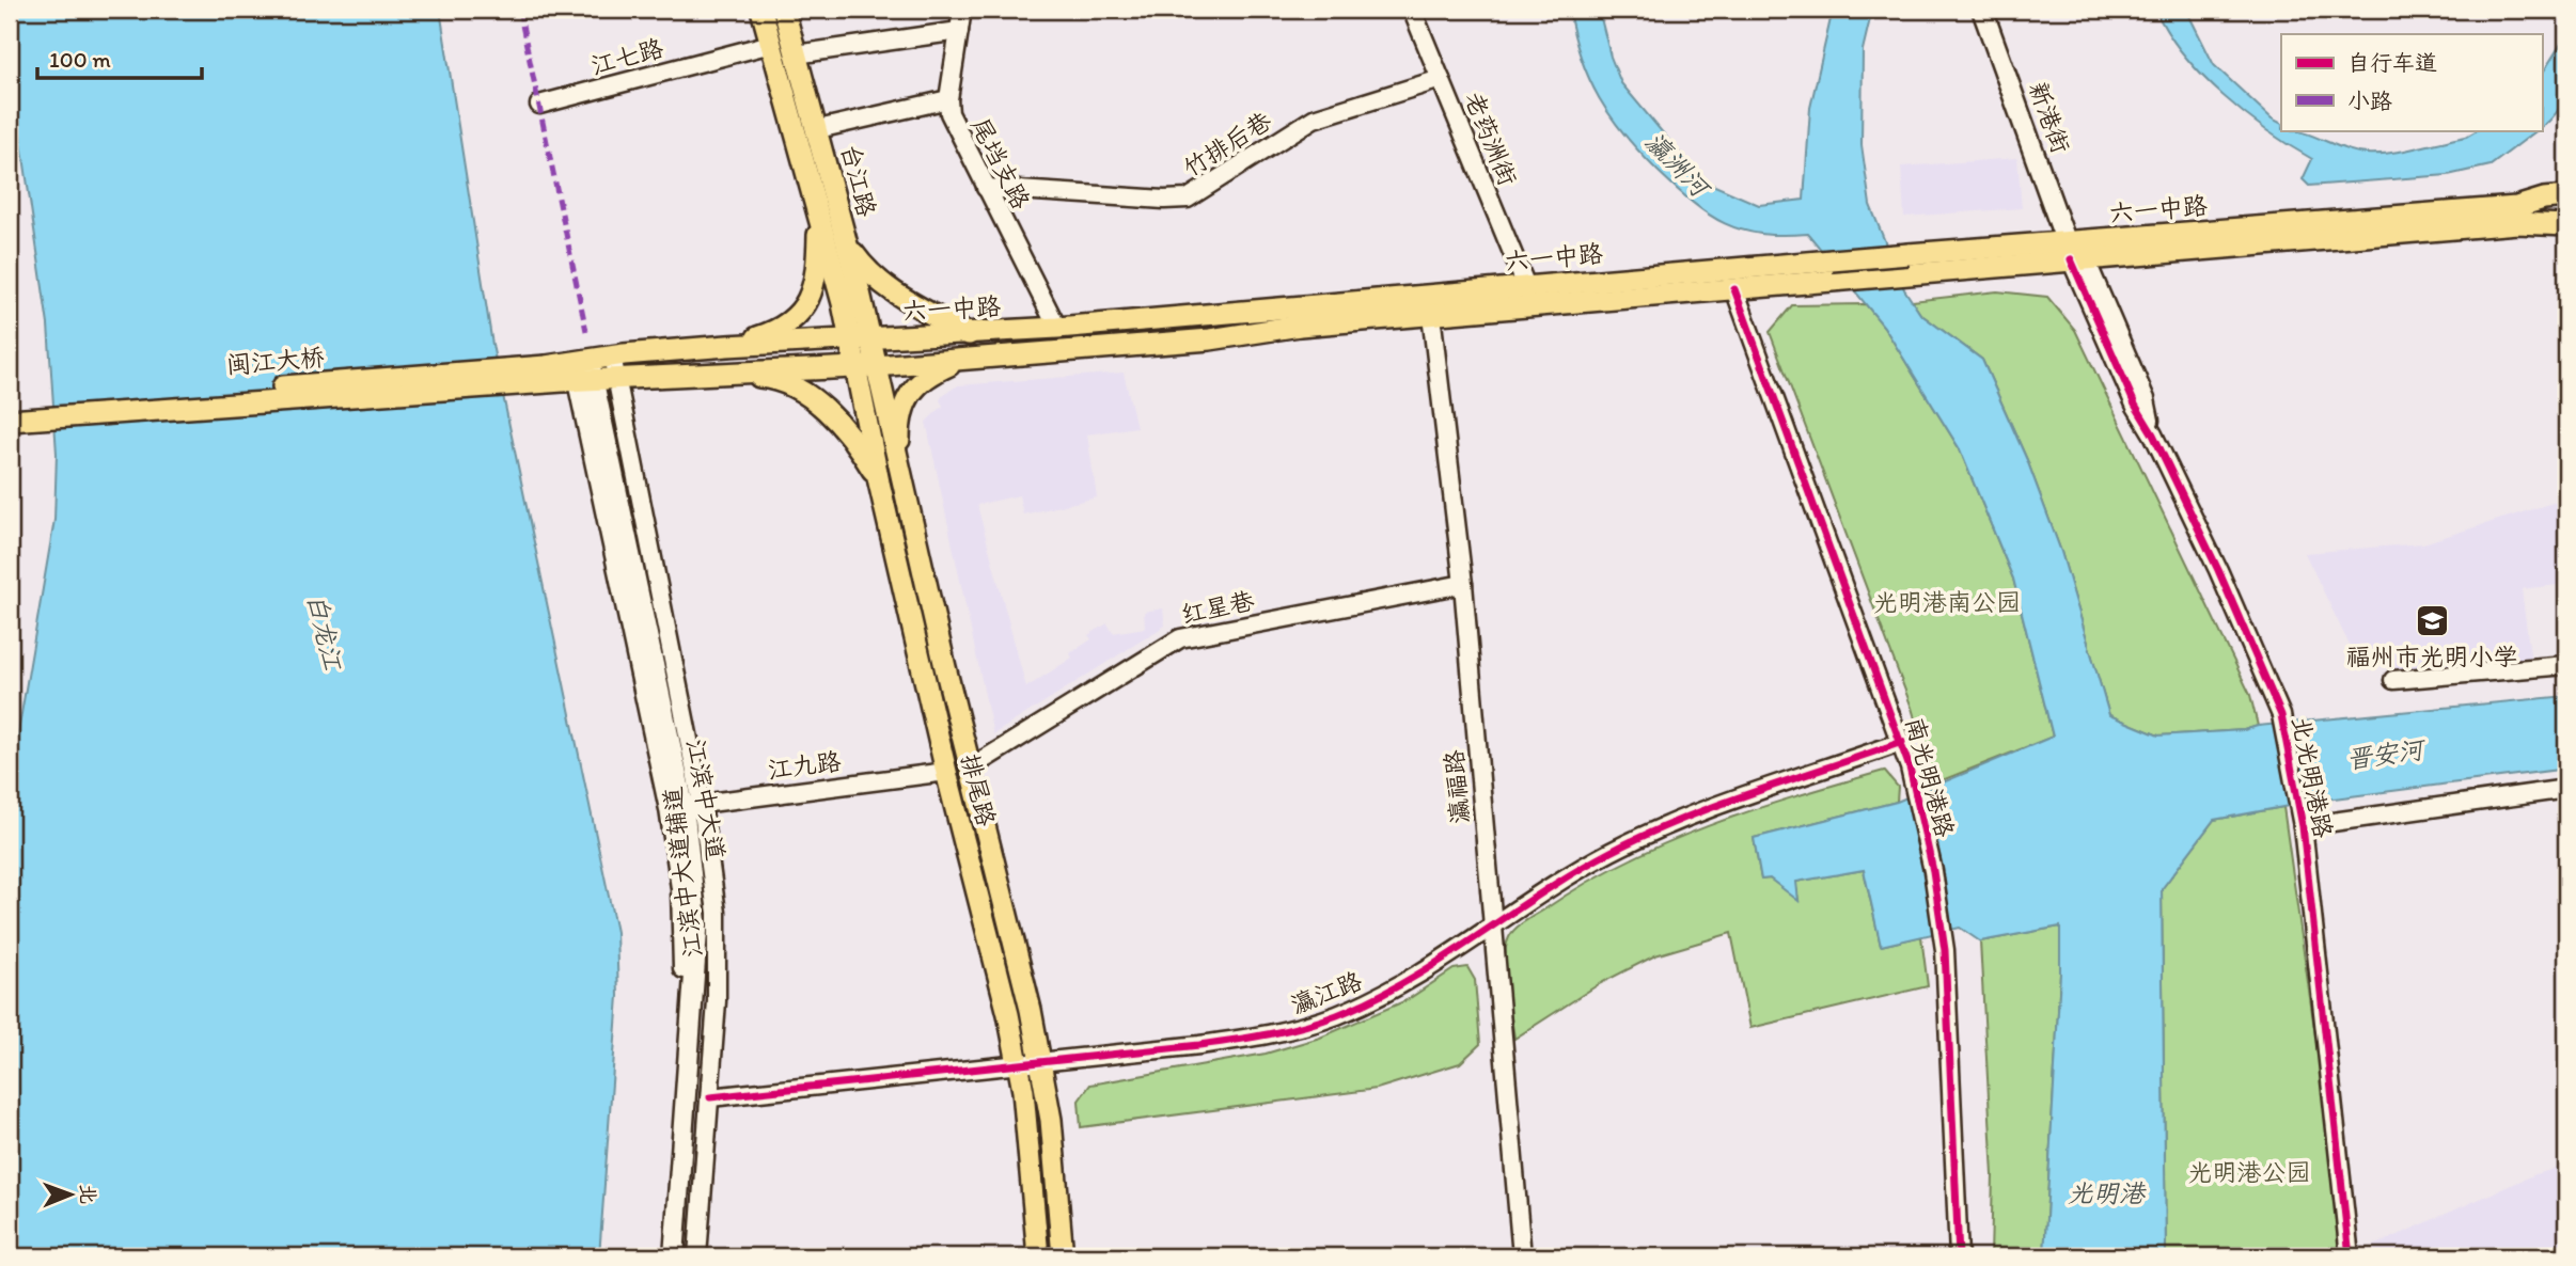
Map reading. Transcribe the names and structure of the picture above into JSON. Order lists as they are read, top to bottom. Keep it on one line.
{"streets":{"main road":["新港街","台江路","六一中路","闽江大桥","排尾路","江滨中大道"],"street":["江七路","老药洲街","竹排后巷","尾垱支路","红星巷","江九路","南光明港路","北光明港路","瀛福路","江滨中大道辅道","瀛江路"]},"crossings":[["江七路","台江路"],["新港街","六一中路"],["新港街","北光明港路"],["老药洲街","竹排后巷"],["老药洲街","六一中路"],["竹排后巷","尾垱支路"],["尾垱支路","六一中路"],["台江路","六一中路"],["台江路","排尾路"],["六一中路","南光明港路"],["六一中路","北光明港路"],["六一中路","瀛福路"],["六一中路","排尾路"],["六一中路","江滨中大道"],["六一中路","江滨中大道辅道"],["红星巷","瀛福路"],["红星巷","排尾路"],["江九路","排尾路"],["江九路","江滨中大道"],["江九路","江滨中大道辅道"],["南光明港路","瀛江路"],["瀛福路","瀛江路"],["排尾路","瀛江路"],["江滨中大道","江滨中大道辅道"],["江滨中大道辅道","瀛江路"]],"water":["瀛洲河","白龙江","晋安河","光明港"],"parks":["光明港南公园","光明港公园"],"places":{"school or university":["福州市光明小学"]},"legend":["自行车道","小路"],"scale_bar":"100 m","north":"right"}
